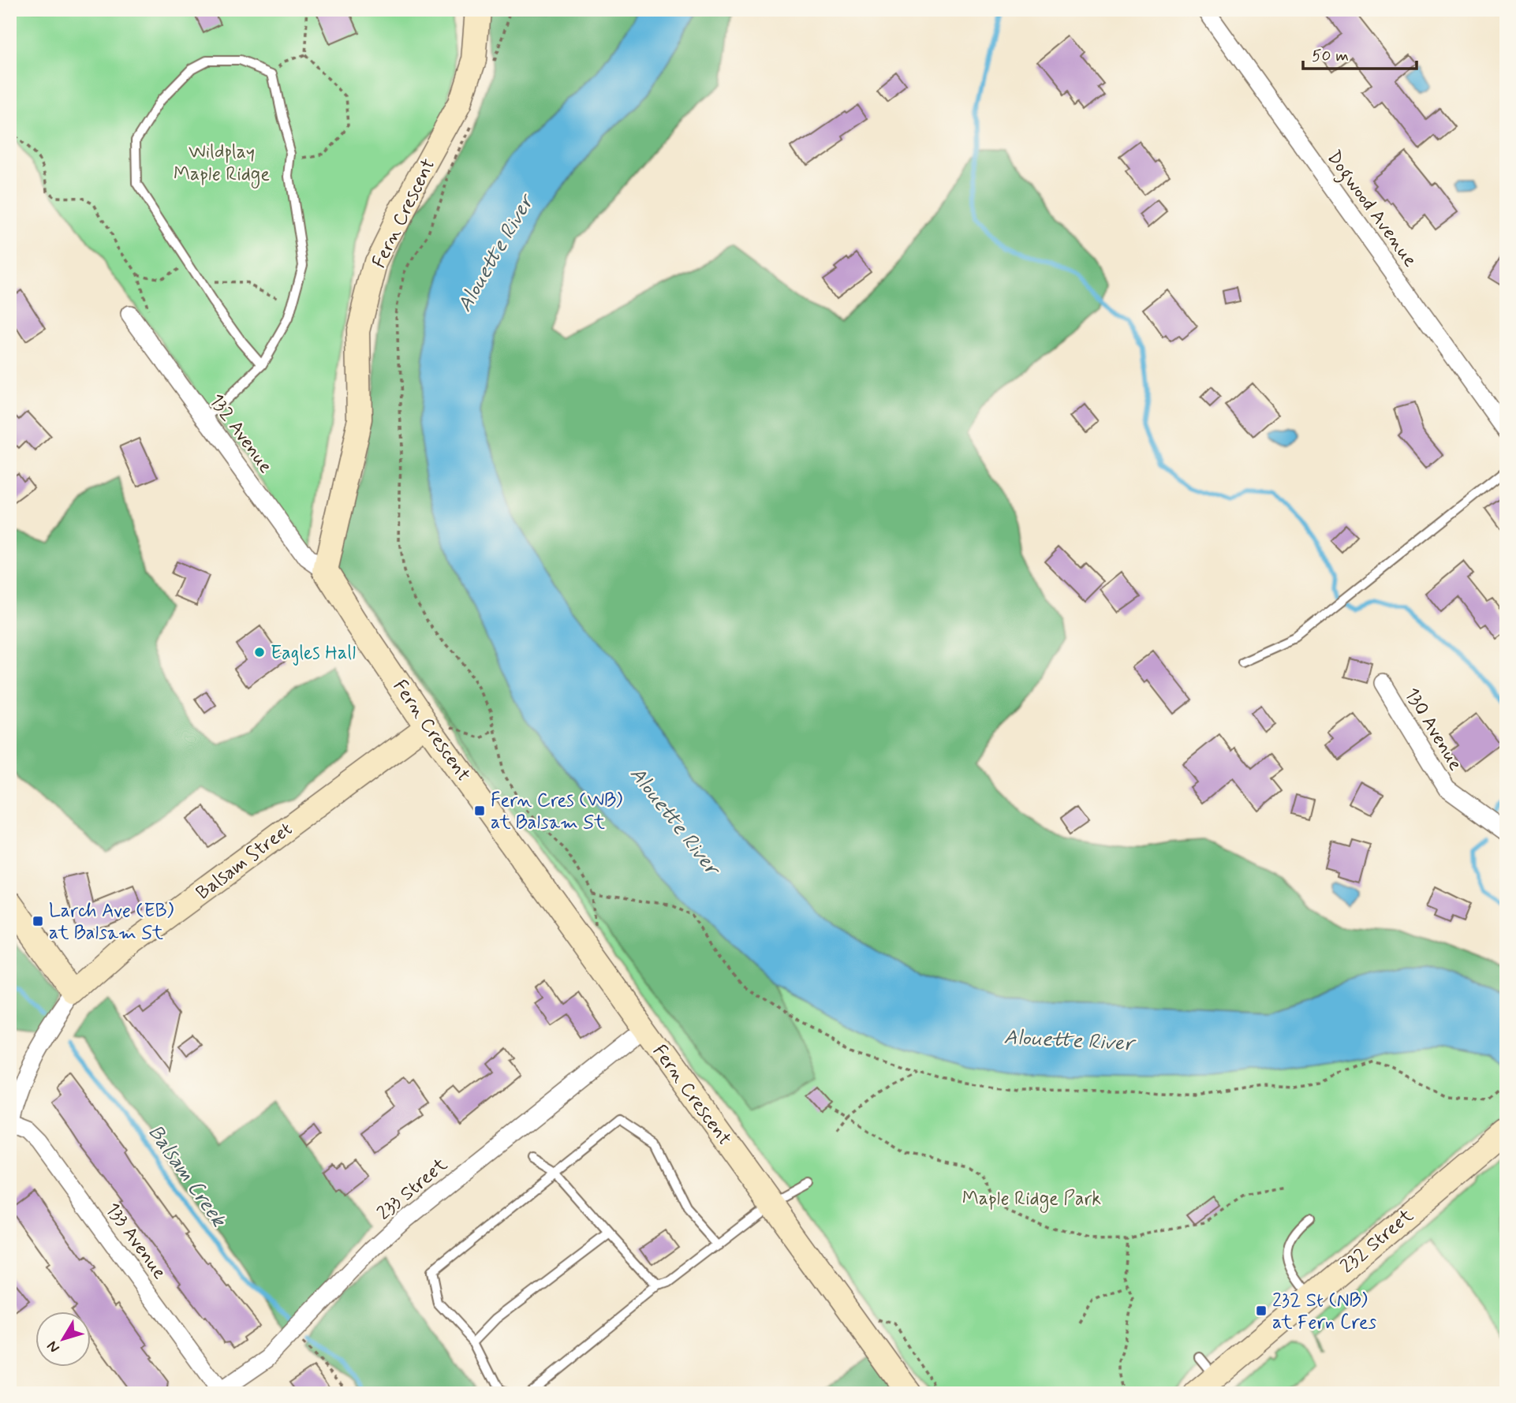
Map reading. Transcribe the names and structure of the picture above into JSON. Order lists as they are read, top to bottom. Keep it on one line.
{"streets":{"street":["Dogwood Avenue","Fern Crescent","132 Avenue","130 Avenue","Balsam Street","233 Street","133 Avenue","232 Street"]},"crossings":[["Fern Crescent","132 Avenue"],["Fern Crescent","Balsam Street"],["Fern Crescent","233 Street"],["Balsam Street","133 Avenue"],["233 Street","133 Avenue"]],"water":["Alouette River","Balsam Creek"],"parks":["Wildplay Maple Ridge","Maple Ridge Park"],"places":{"other":["Eagles Hall"],"transit":["Fern Cres (WB) at Balsam St","Larch Ave (EB) at Balsam St","232 St (NB) at Fern Cres"]},"scale_bar":"50 m","north":"bottom left"}
